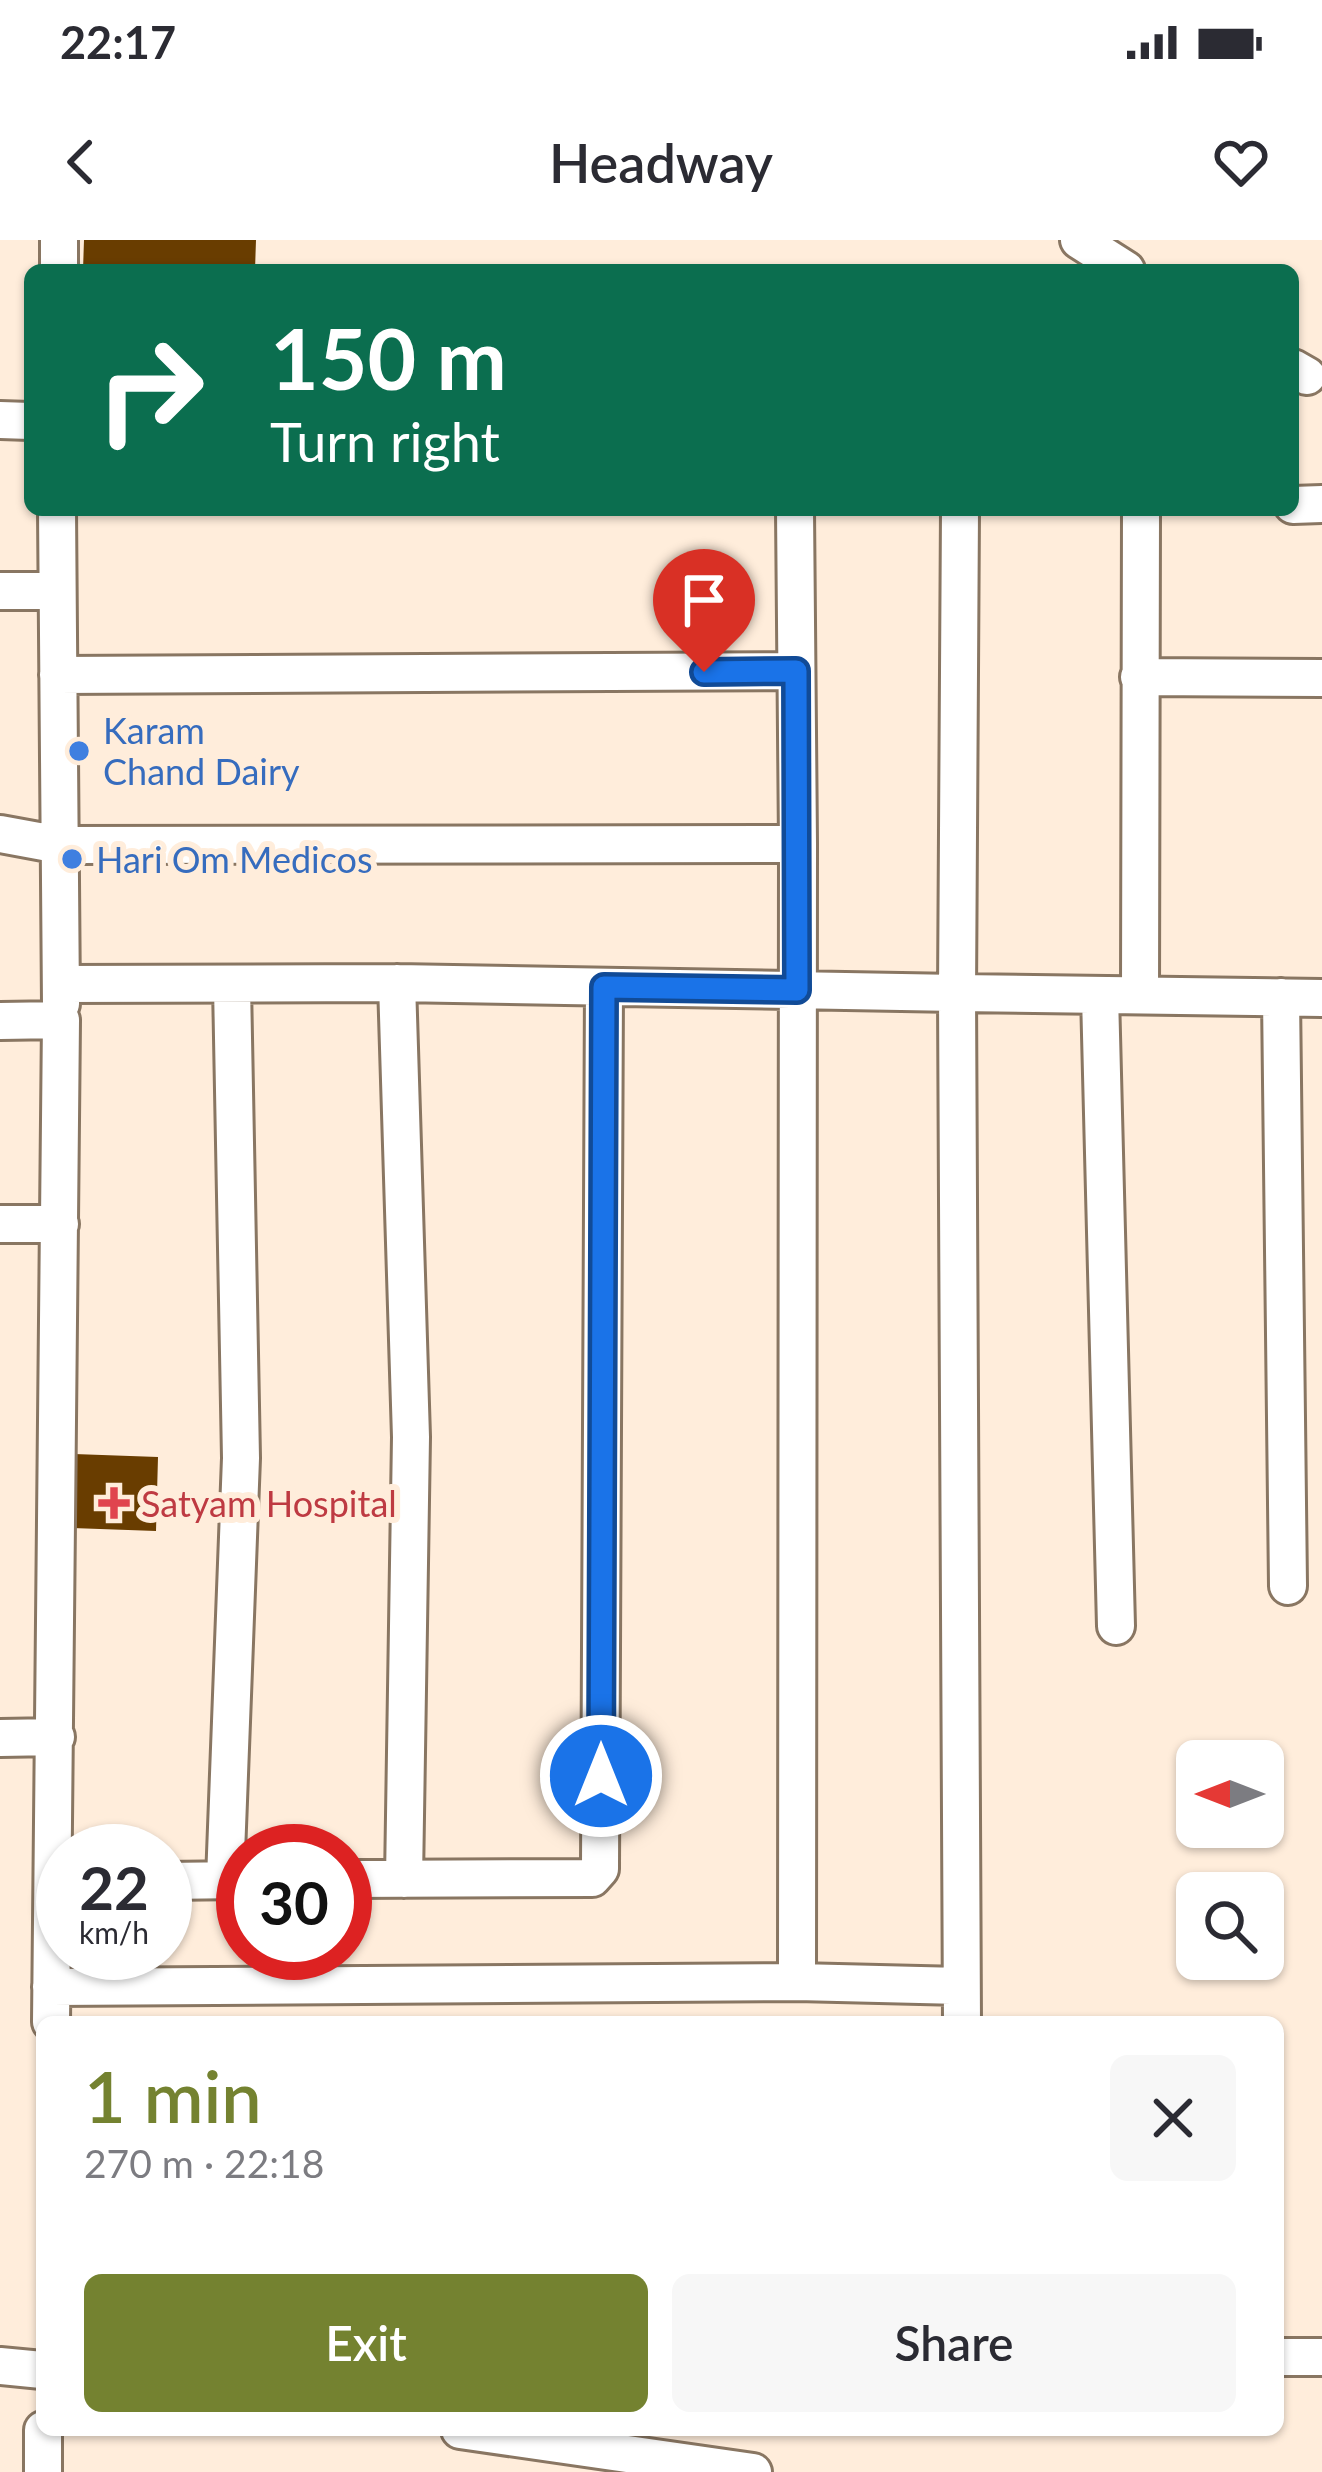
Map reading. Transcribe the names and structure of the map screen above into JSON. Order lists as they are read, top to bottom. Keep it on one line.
{"places":{"other":["Karam Chand Dairy","Hari Om Medicos"],"health":["Satyam Hospital"]},"north":"left","page":{"status":"22:17","header":"Headway","turn":["150 m","Turn right"],"speed":"22 km/h","limit":"30","heading":["1 min","270 m · 22:18"],"buttons":["Exit","Share"]}}
